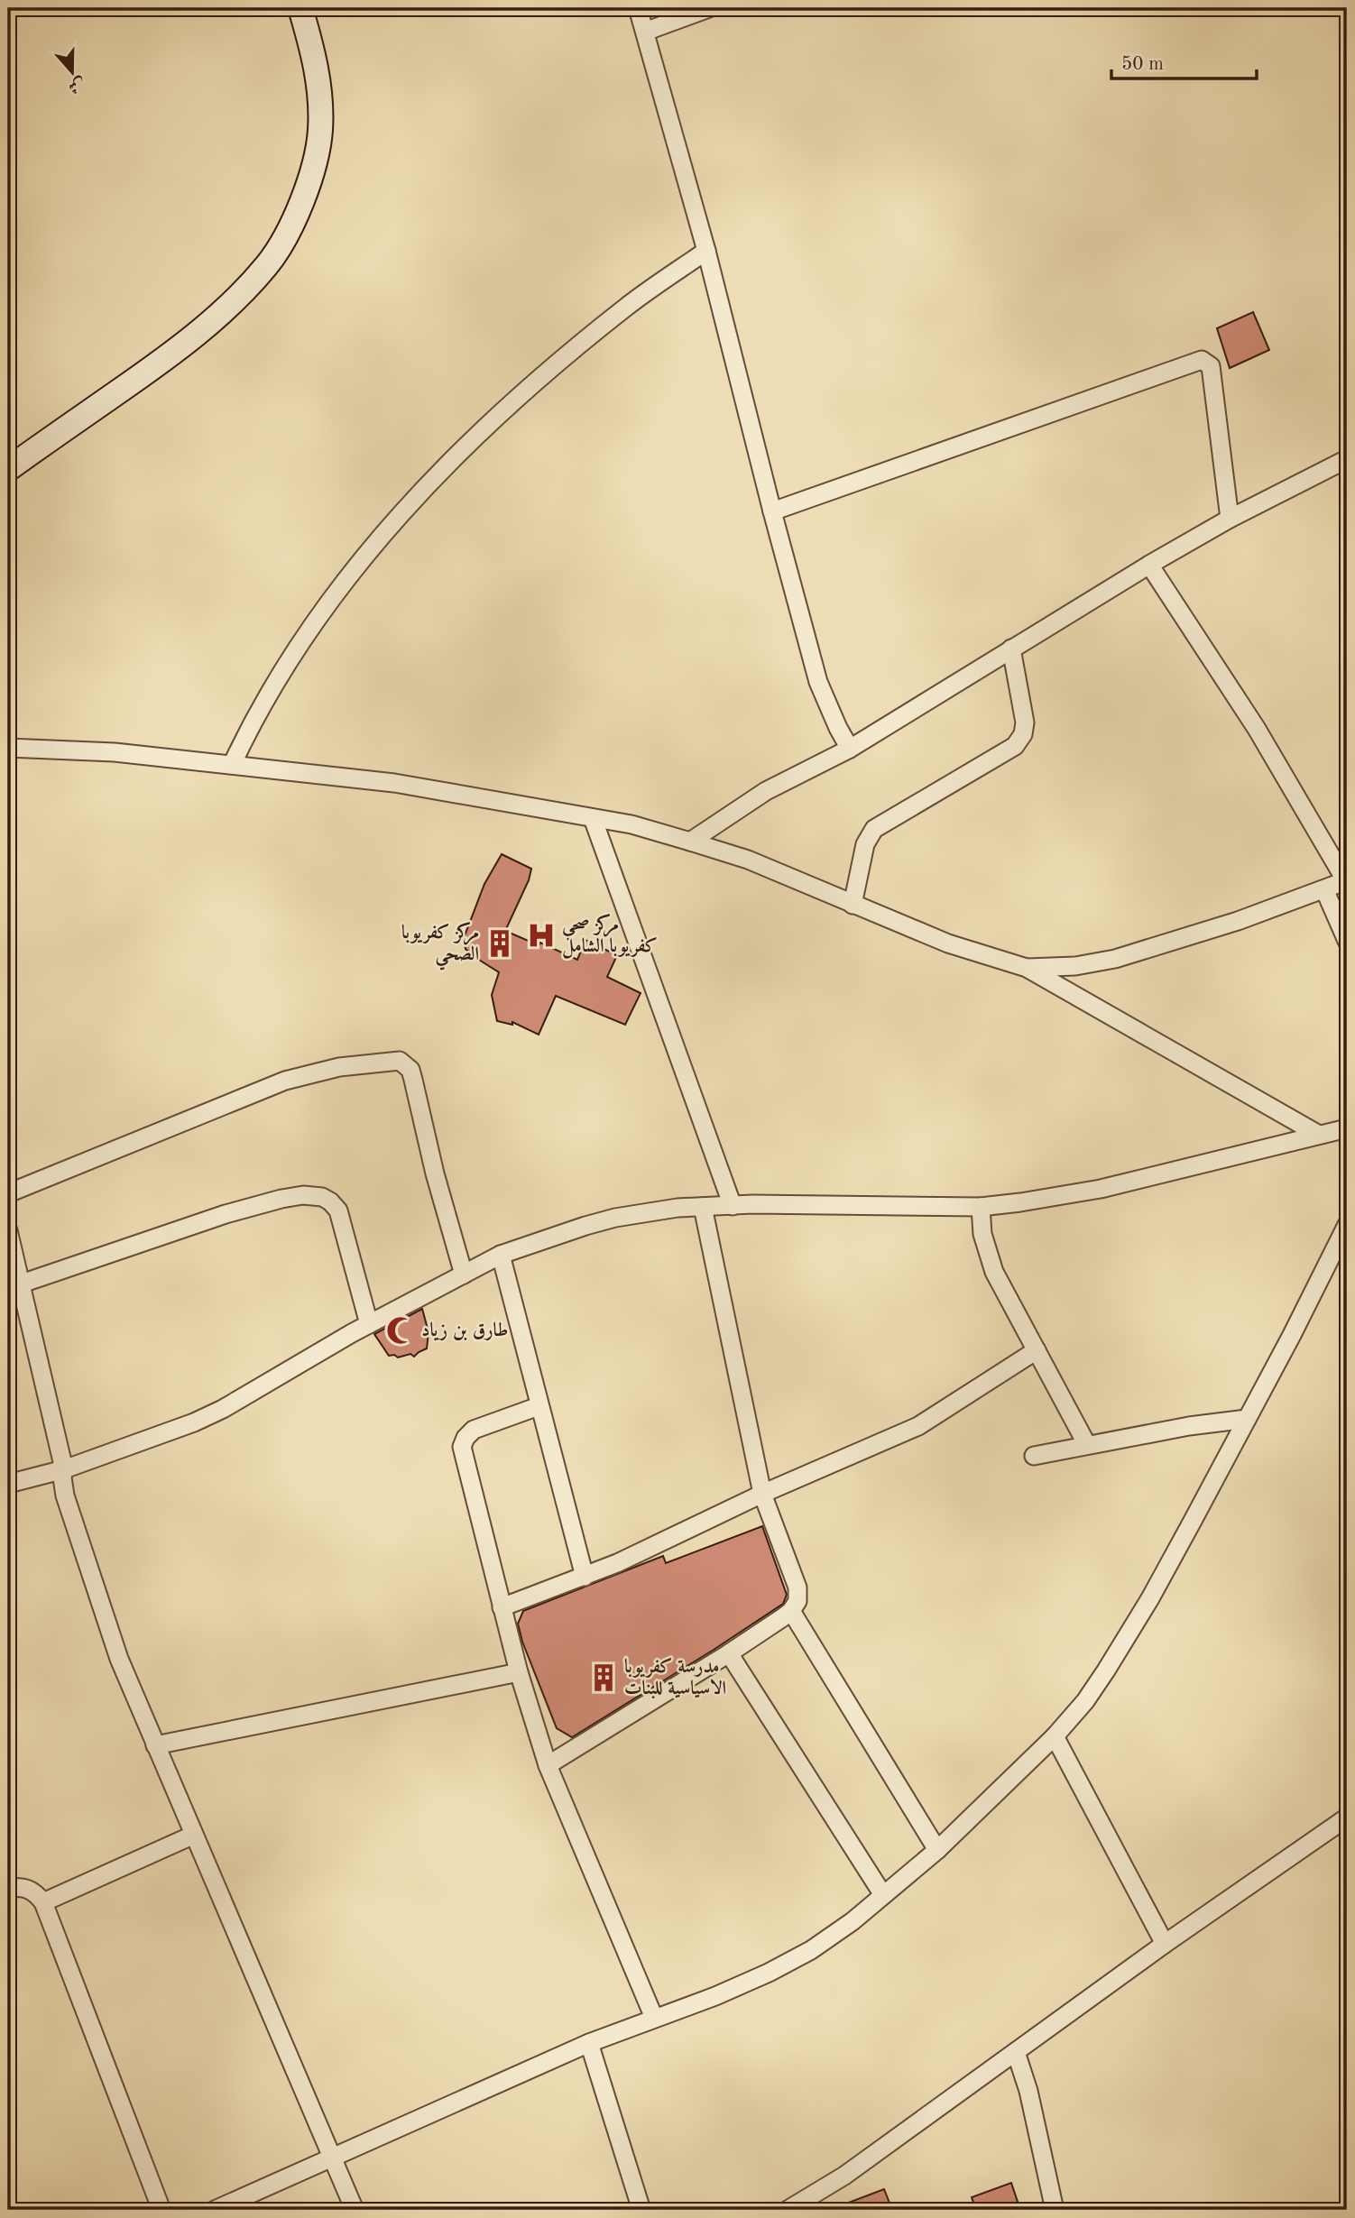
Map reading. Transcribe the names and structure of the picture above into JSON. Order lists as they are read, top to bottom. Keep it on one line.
{"places":{"hospital":["مركز صحي كفريوبا الشامل"],"building":["مركز كفريوبا الصحي","مدرسة كفريوبا الاسياسية للبنات"],"mosque":["طارق بن زياد"]},"scale_bar":"50 m","north":"bottom"}
